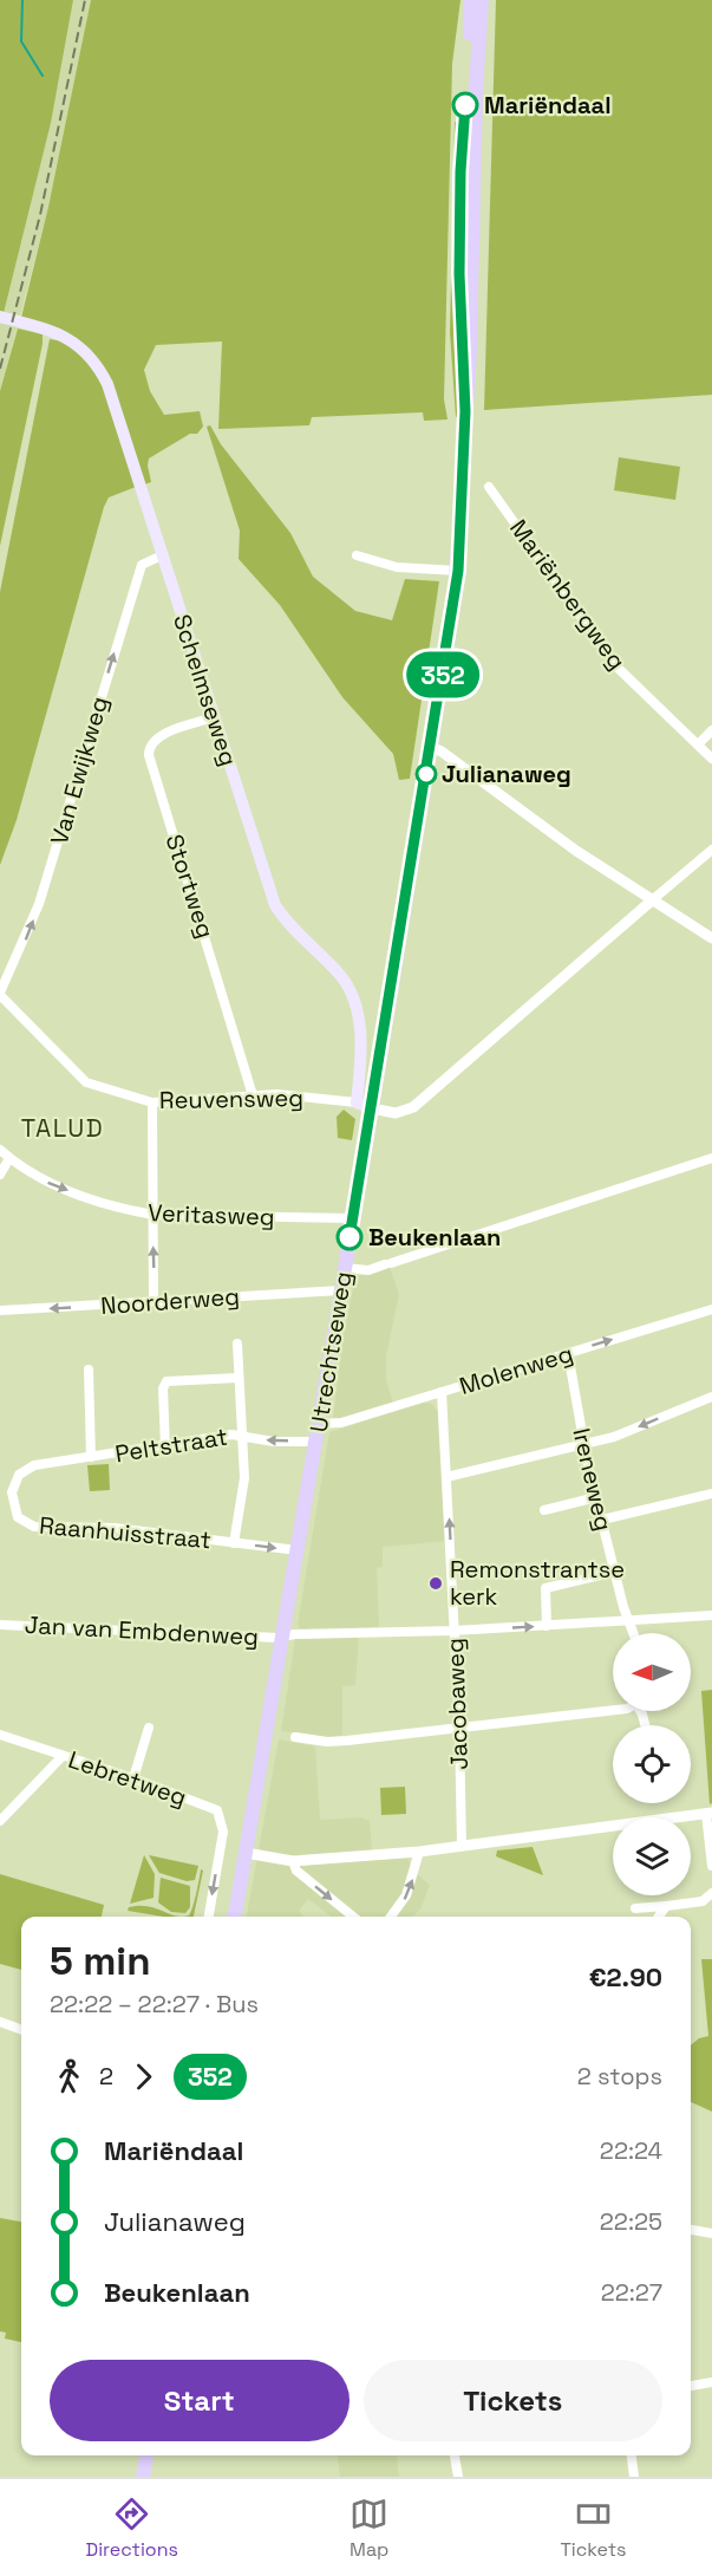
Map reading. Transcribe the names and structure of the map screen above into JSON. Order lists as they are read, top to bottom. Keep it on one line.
{"streets":{"main road":["Schelmseweg","Reuvensweg","Utrechtseweg"],"street":["Mariënbergweg","Van Ewijkweg","Stortweg","Veritasweg","Noorderweg","Molenweg","Peltstraat","Ireneweg","Raanhuisstraat","Jan van Embdenweg","Jacobaweg","Lebretweg"]},"crossings":[["Schelmseweg","Van Ewijkweg"],["Schelmseweg","Stortweg"],["Schelmseweg","Reuvensweg"],["Van Ewijkweg","Reuvensweg"],["Stortweg","Reuvensweg"],["Reuvensweg","Utrechtseweg"],["Veritasweg","Utrechtseweg"],["Noorderweg","Utrechtseweg"],["Utrechtseweg","Molenweg"],["Utrechtseweg","Peltstraat"],["Utrechtseweg","Raanhuisstraat"],["Utrechtseweg","Jan van Embdenweg"],["Molenweg","Ireneweg"],["Molenweg","Jacobaweg"],["Peltstraat","Raanhuisstraat"],["Ireneweg","Jan van Embdenweg"],["Jan van Embdenweg","Jacobaweg"]],"one_way":["Van Ewijkweg","Veritasweg","Noorderweg","Molenweg"],"districts":["TALUD"],"places":["Mariëndaal","Julianaweg","Beukenlaan","Remonstrantse kerk"],"lines":["bus line 352"],"north":"left","page":{"on_map":"352","heading":["5 min","22:22 – 22:27 · Bus","€2.90"],"legs":["2","352","2 stops"],"list":[{"name":"Mariëndaal","value":"22:24"},{"name":"Julianaweg","value":"22:25"},{"name":"Beukenlaan","value":"22:27"}],"buttons":["Start","Tickets"],"tabs":["Directions","Map","Tickets"]}}
